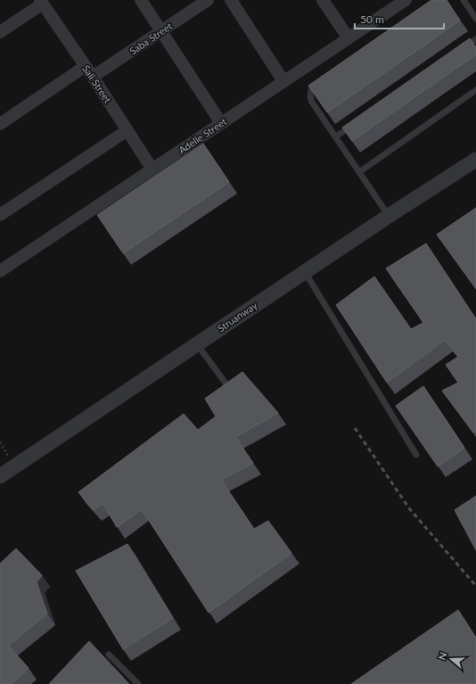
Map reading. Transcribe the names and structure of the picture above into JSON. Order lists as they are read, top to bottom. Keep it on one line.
{"streets":{"street":["Saba Street","Sali Street","Adelle Street","Struanway"]},"crossings":[["Saba Street","Sali Street"],["Sali Street","Adelle Street"]],"scale_bar":"50 m","north":"left"}
